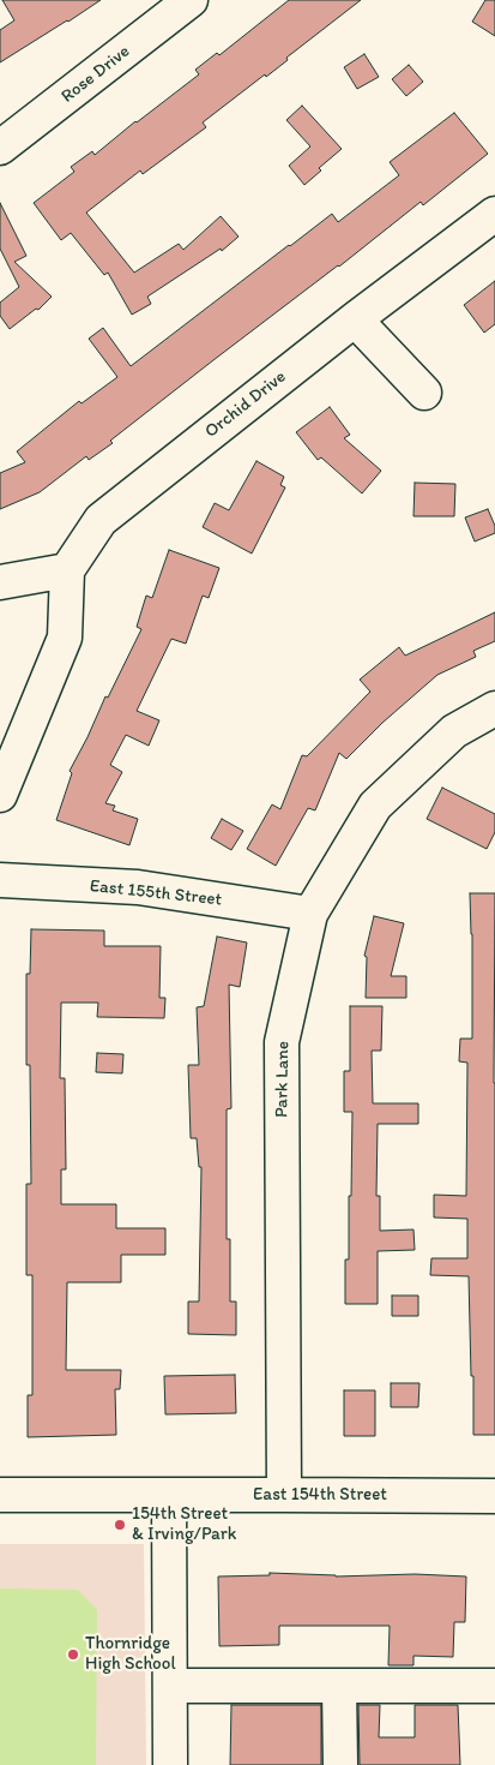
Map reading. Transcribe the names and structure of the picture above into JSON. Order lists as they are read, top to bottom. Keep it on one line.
{"streets":{"street":["Rose Drive","Orchid Drive","East 155th Street","Park Lane","East 154th Street"]},"crossings":[["East 155th Street","Park Lane"],["Park Lane","East 154th Street"]],"places":["154th Street & Irving/Park","Thornridge High School"]}
